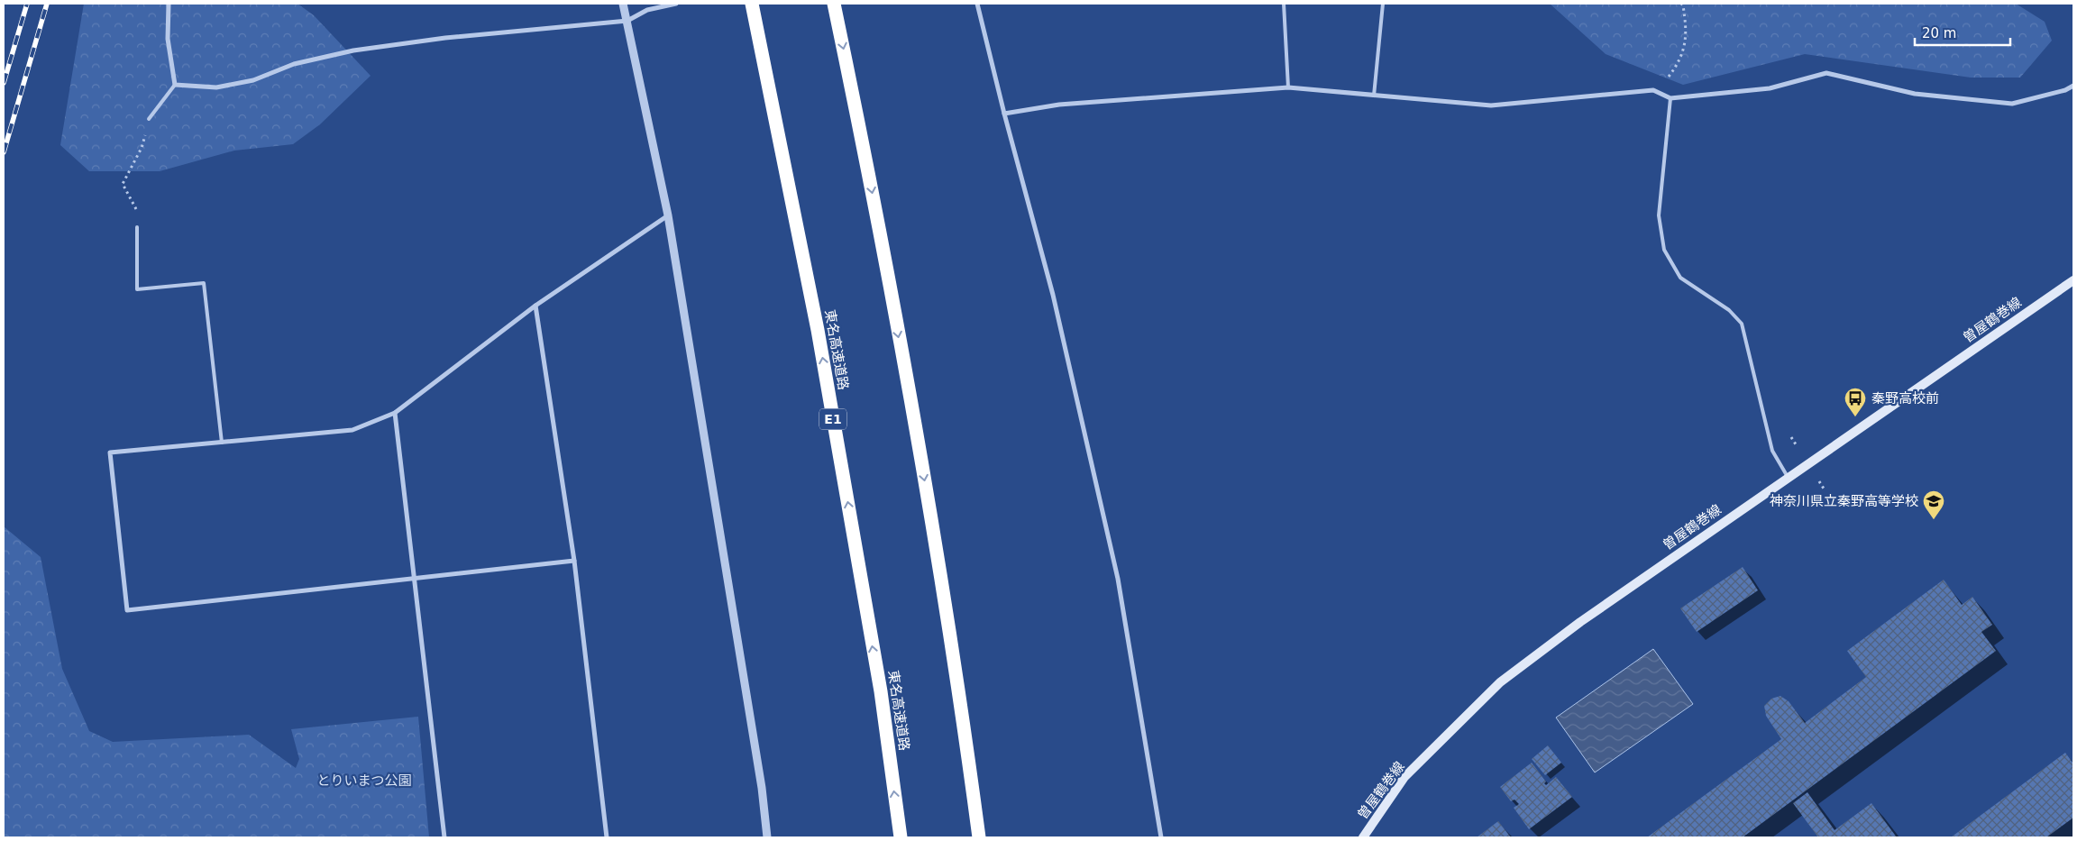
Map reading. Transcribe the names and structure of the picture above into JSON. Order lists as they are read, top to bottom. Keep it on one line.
{"streets":{"highway":["東名高速道路","E1"],"main road":["曽屋鶴巻線"]},"parks":["とりいまつ公園"],"places":{"bus stop":["秦野高校前"],"school or university":["神奈川県立秦野高等学校"]},"scale_bar":"20 m"}
